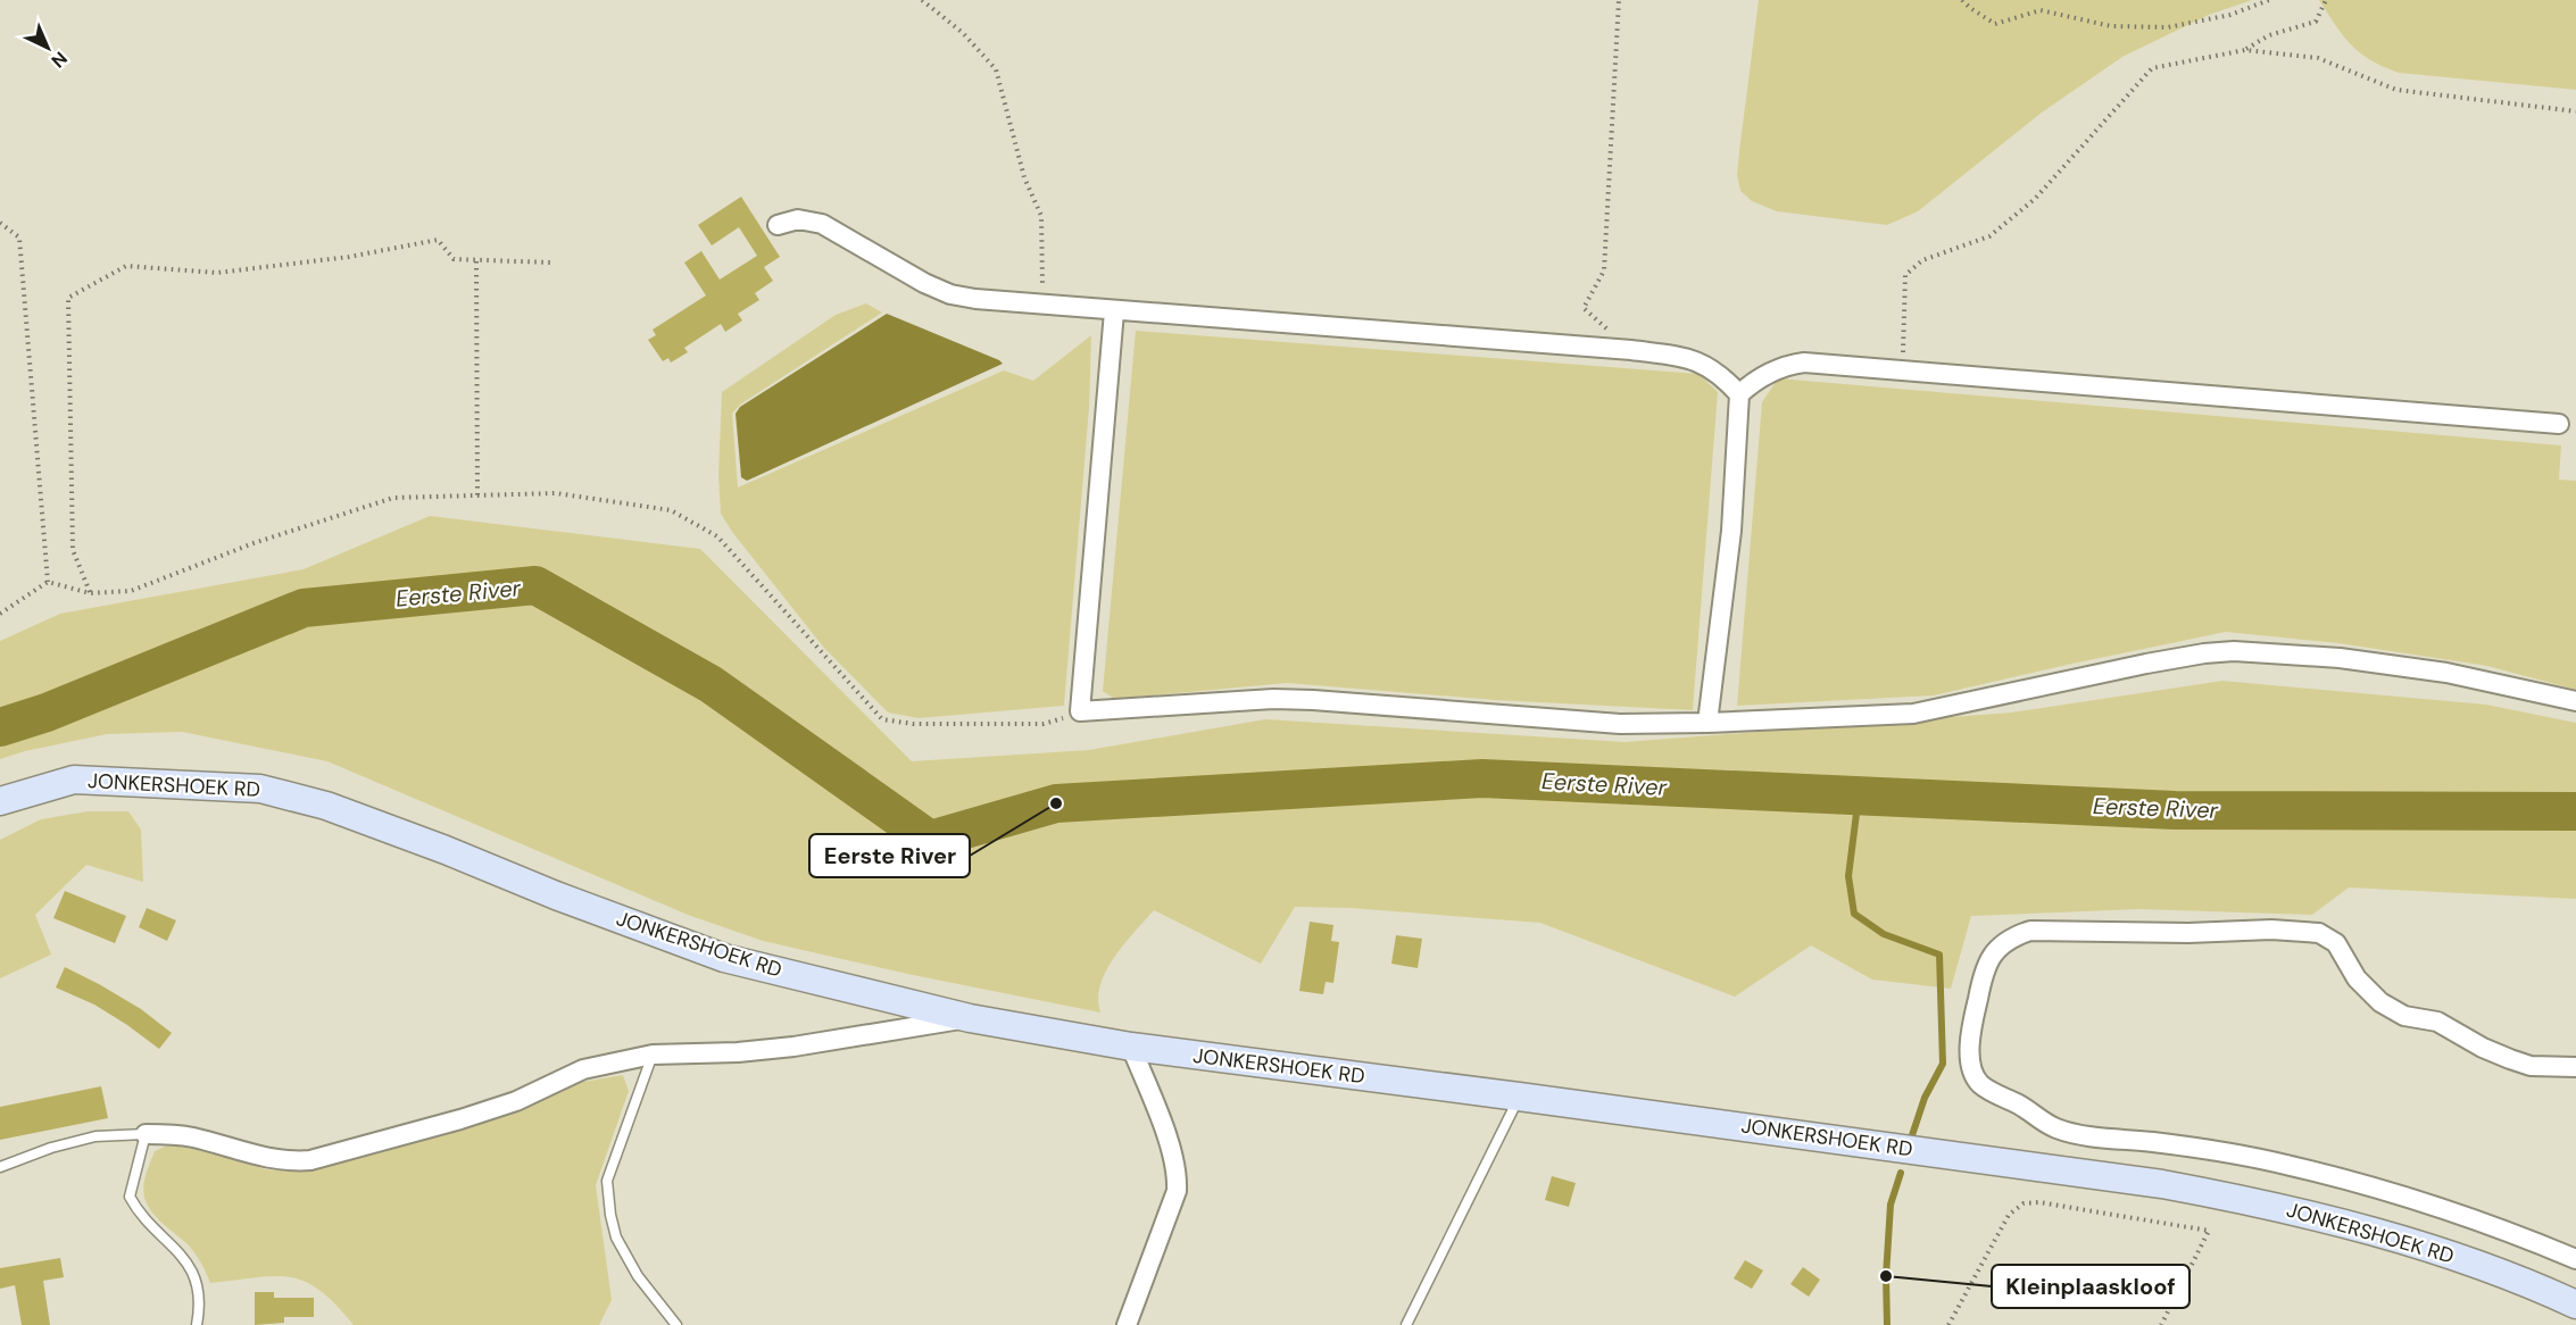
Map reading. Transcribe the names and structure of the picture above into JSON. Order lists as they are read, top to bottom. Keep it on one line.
{"streets":{"street":["JONKERSHOEK RD"]},"water":["Eerste River"],"places":["Eerste River","Kleinplaaskloof"],"north":"bottom right"}
